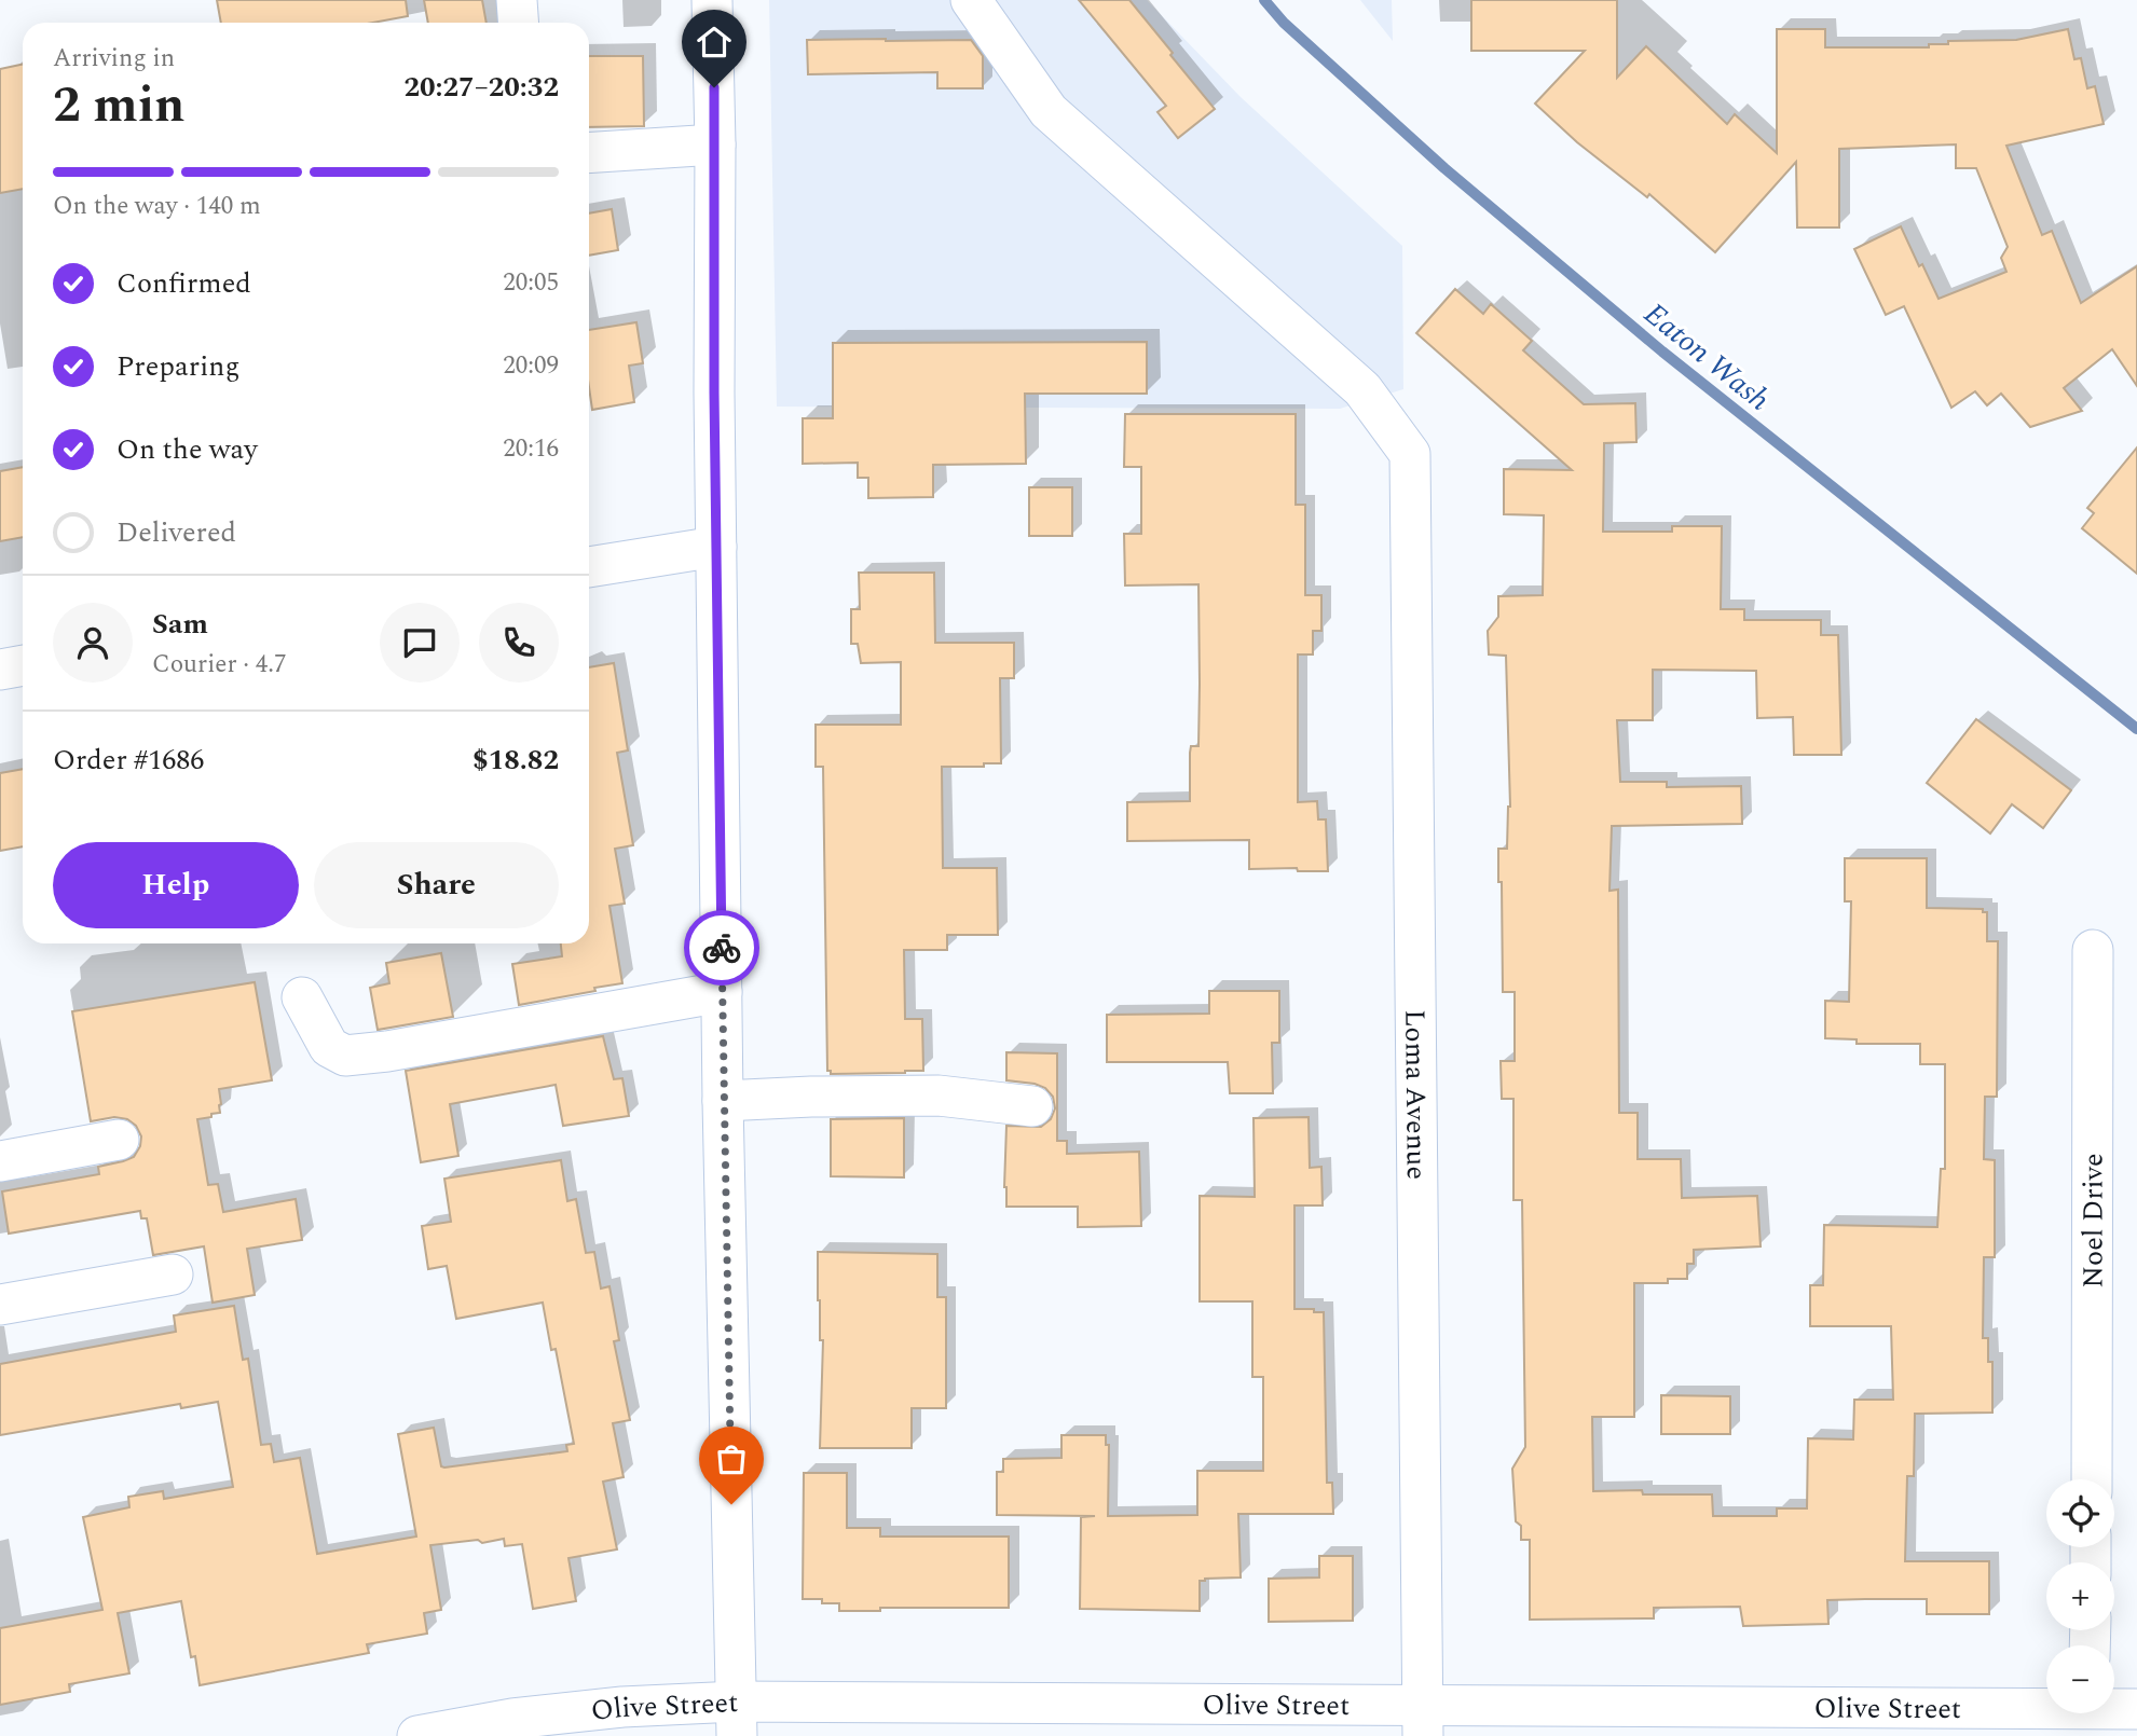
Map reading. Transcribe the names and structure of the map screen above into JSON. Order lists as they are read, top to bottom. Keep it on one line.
{"streets":{"street":["Loma Avenue","Noel Drive","Olive Street"]},"crossings":[["Loma Avenue","Olive Street"]],"water":["Eaton Wash"],"page":{"heading":["2 min","Arriving in","20:27–20:32"],"panel":["Sam","Courier · 4.7","Order #1686","$18.82"],"bar":"On the way · 140 m","list":[["Confirmed","20:05"],["Preparing","20:09"],["On the way","20:16"],"Delivered"],"buttons":["Help","Share"],"map_buttons":["+","−"]}}
